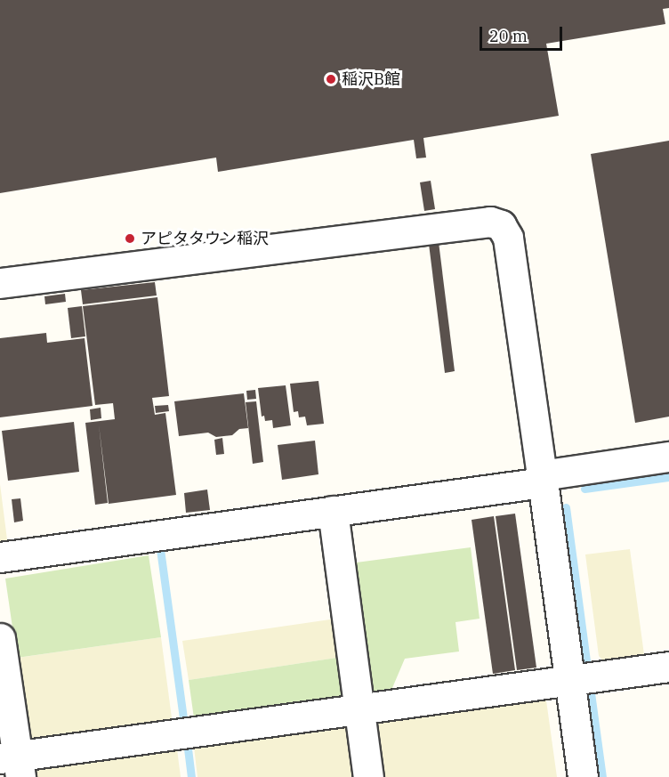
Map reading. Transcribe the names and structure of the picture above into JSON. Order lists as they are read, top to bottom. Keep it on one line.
{"places":["稲沢B館","アピタタウン稲沢"],"scale_bar":"20 m"}
